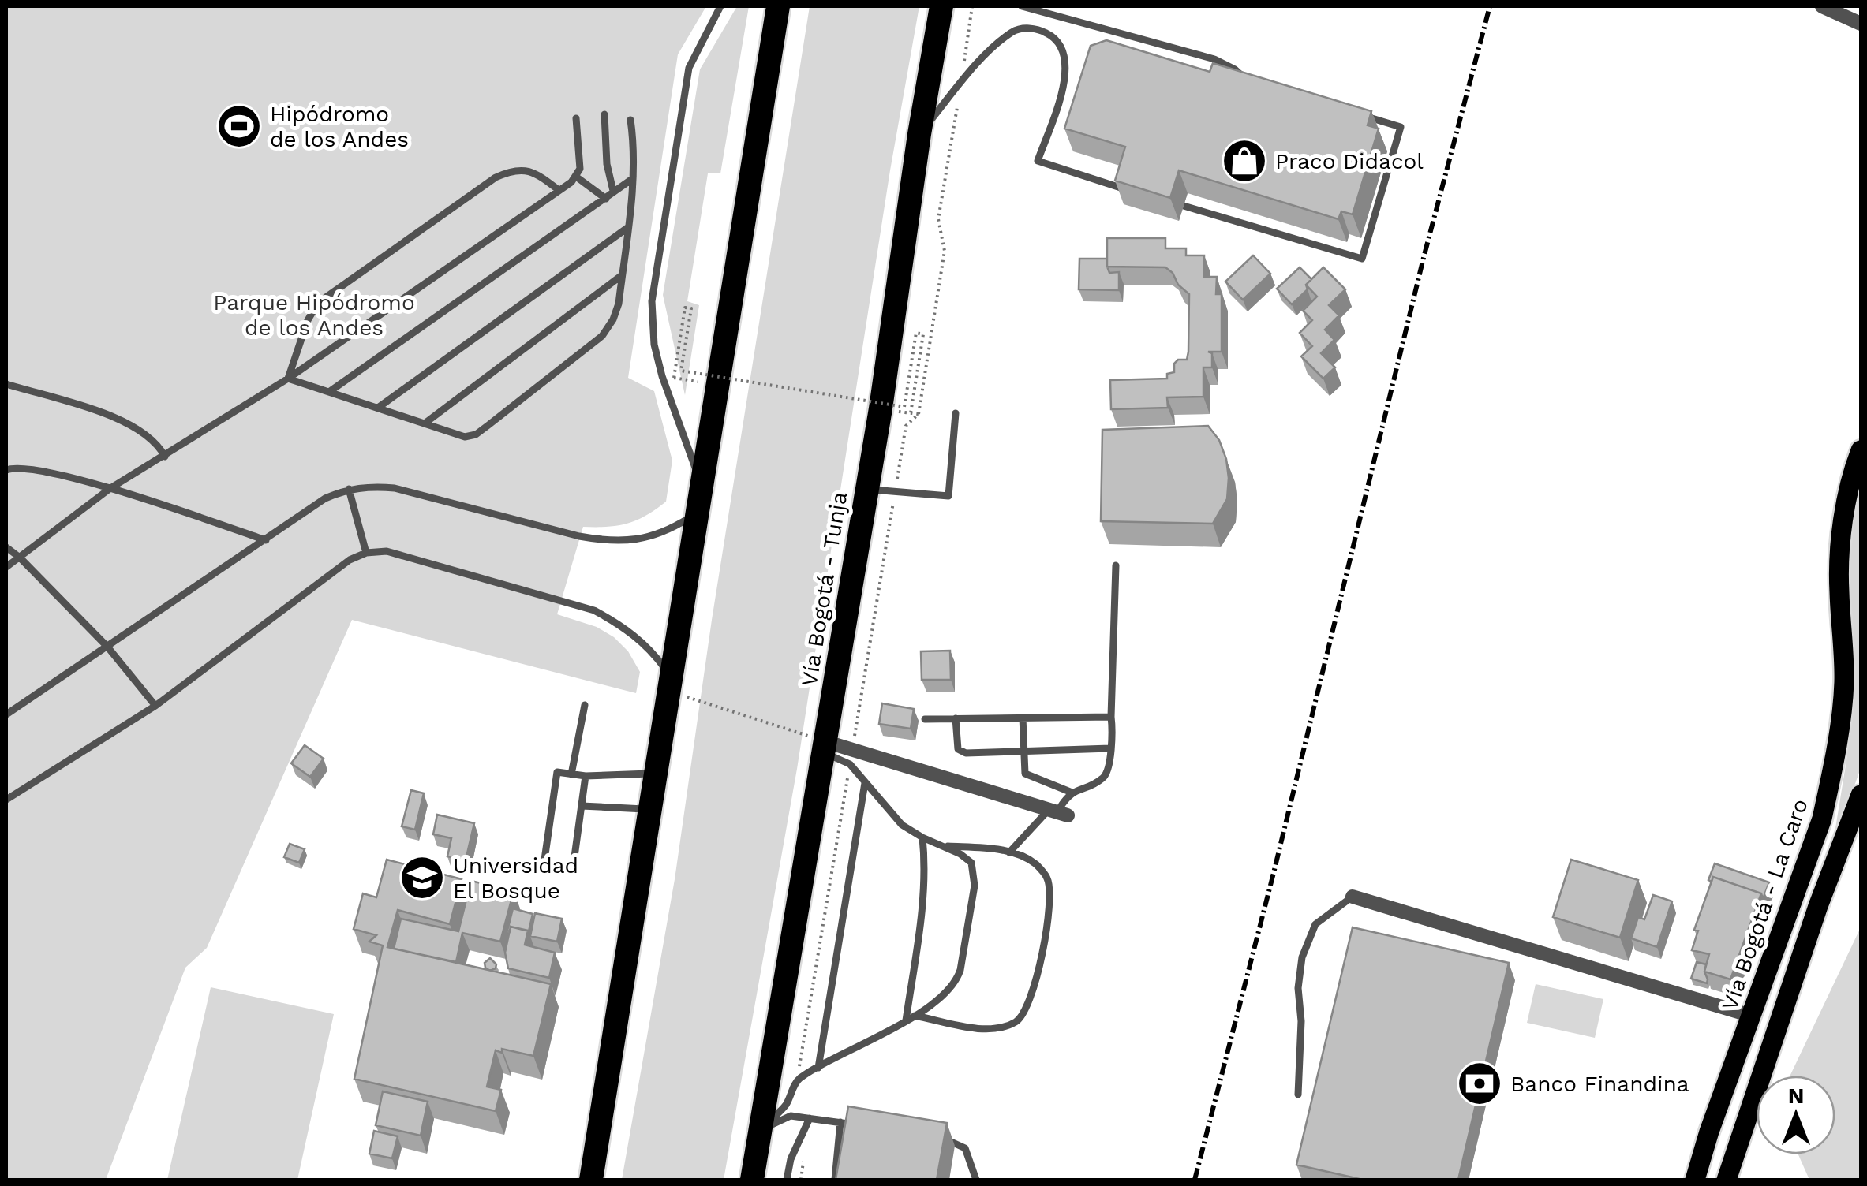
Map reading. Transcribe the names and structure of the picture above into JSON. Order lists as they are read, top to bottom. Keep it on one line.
{"streets":{"highway":["Vía Bogotá - Tunja"],"main road":["Vía Bogotá - La Caro"]},"parks":["Parque Hipódromo de los Andes"],"places":{"sports":["Hipódromo de los Andes"],"shop":["Praco Didacol"],"school or university":["Universidad El Bosque"],"bank":["Banco Finandina"]},"north":"top"}
